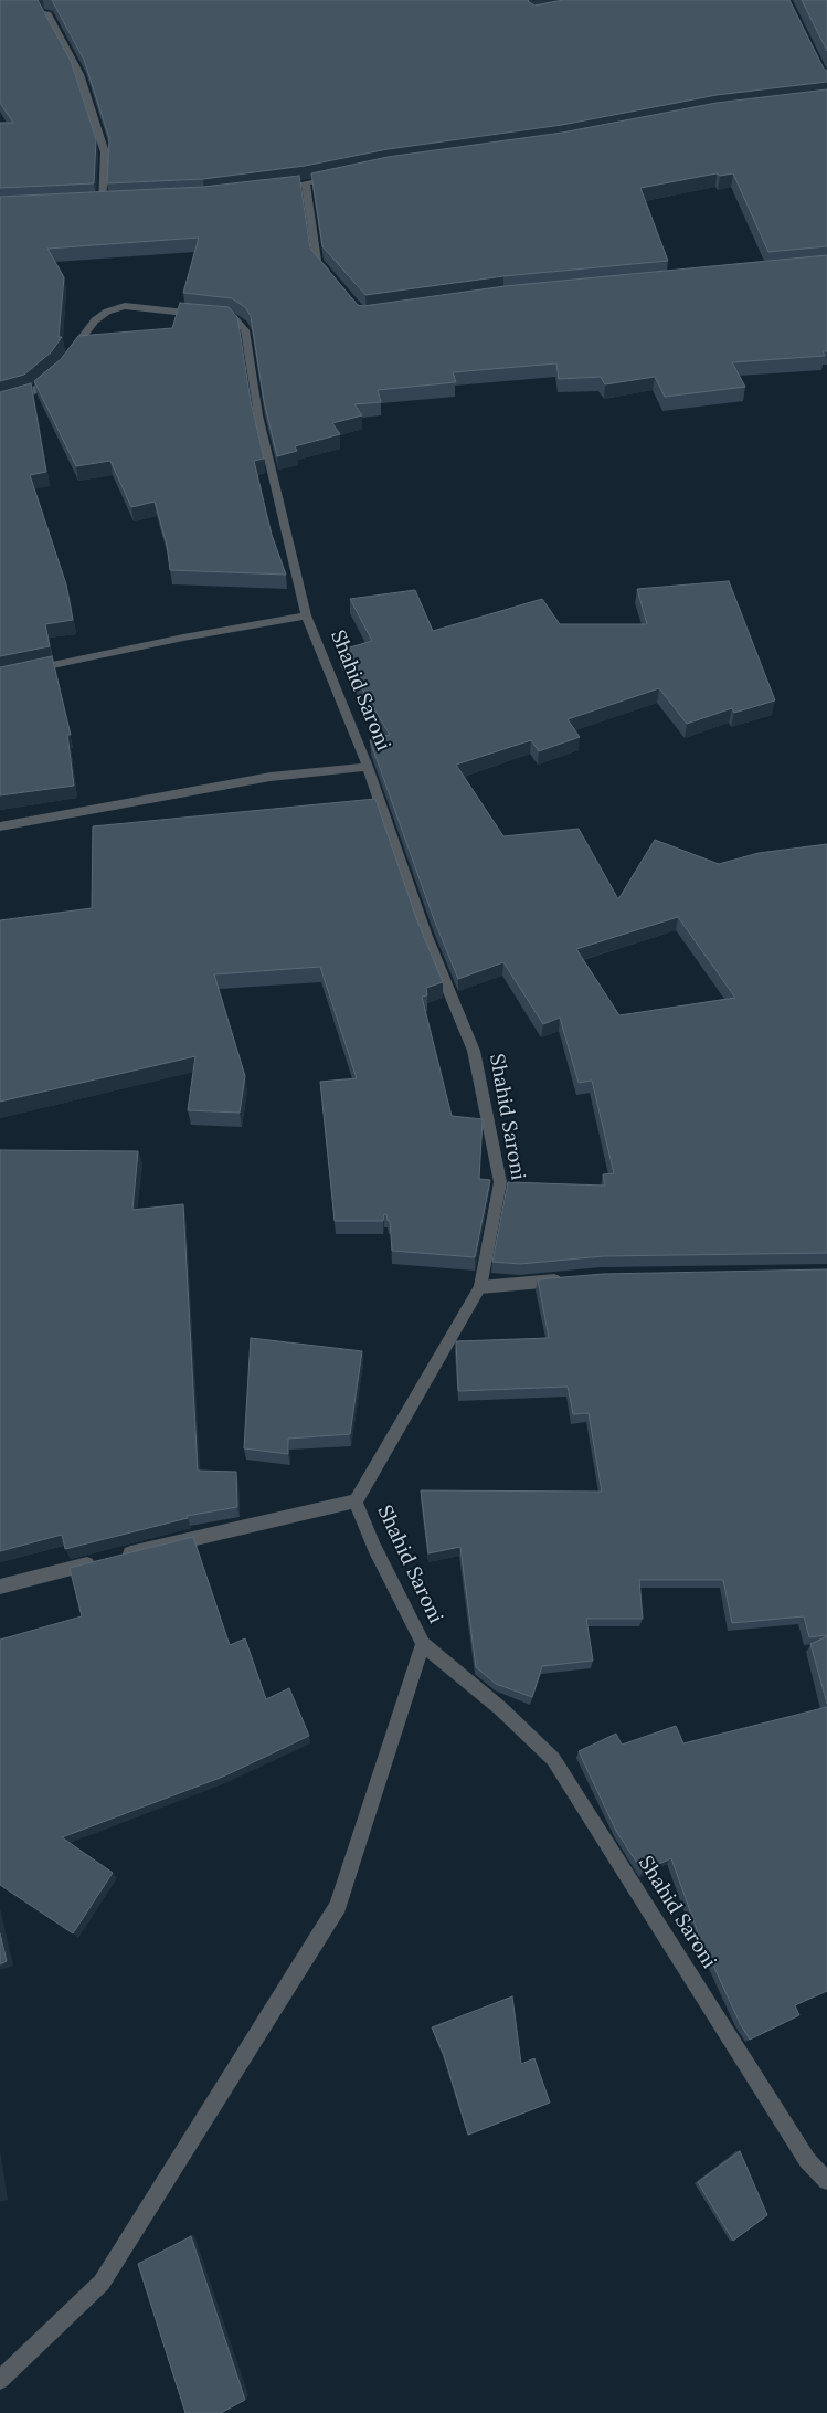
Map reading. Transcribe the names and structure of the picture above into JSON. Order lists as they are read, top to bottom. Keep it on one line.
{"streets":{"street":["Shahid Saroni"]}}
